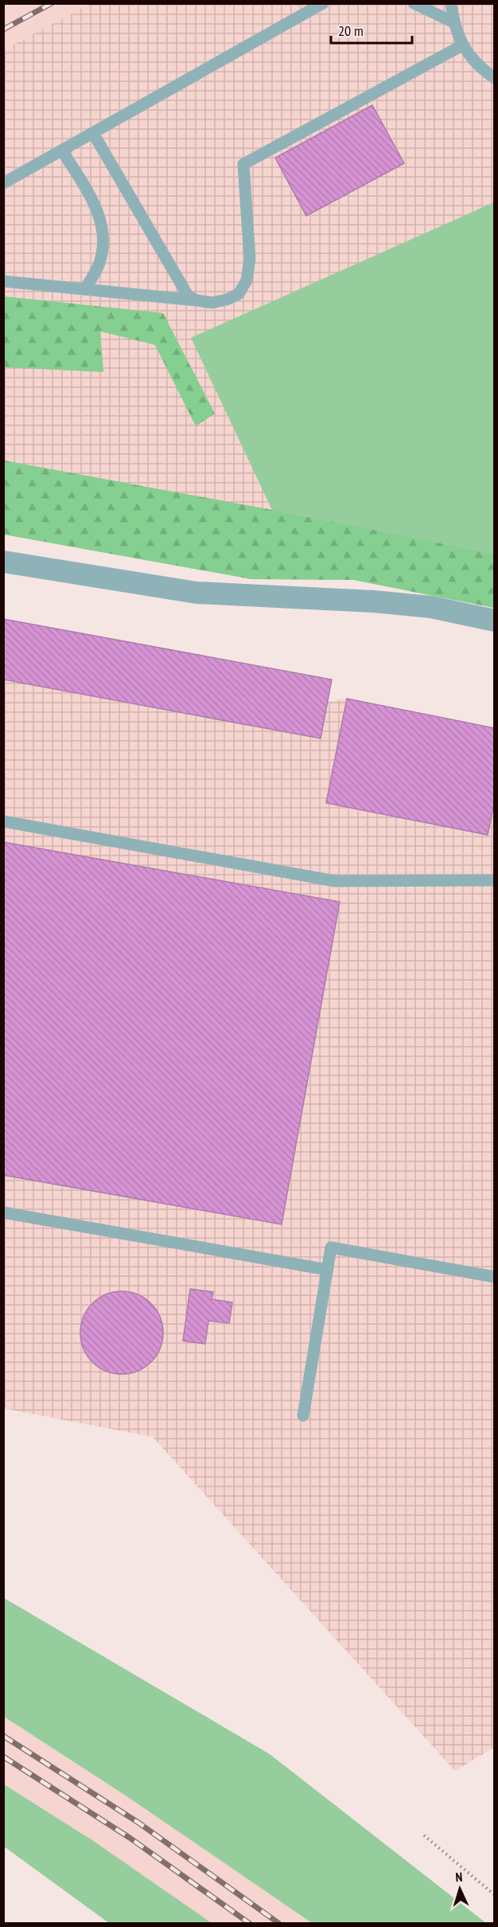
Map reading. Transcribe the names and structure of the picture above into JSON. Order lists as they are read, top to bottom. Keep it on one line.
{"scale_bar":"20 m","north":"top"}
